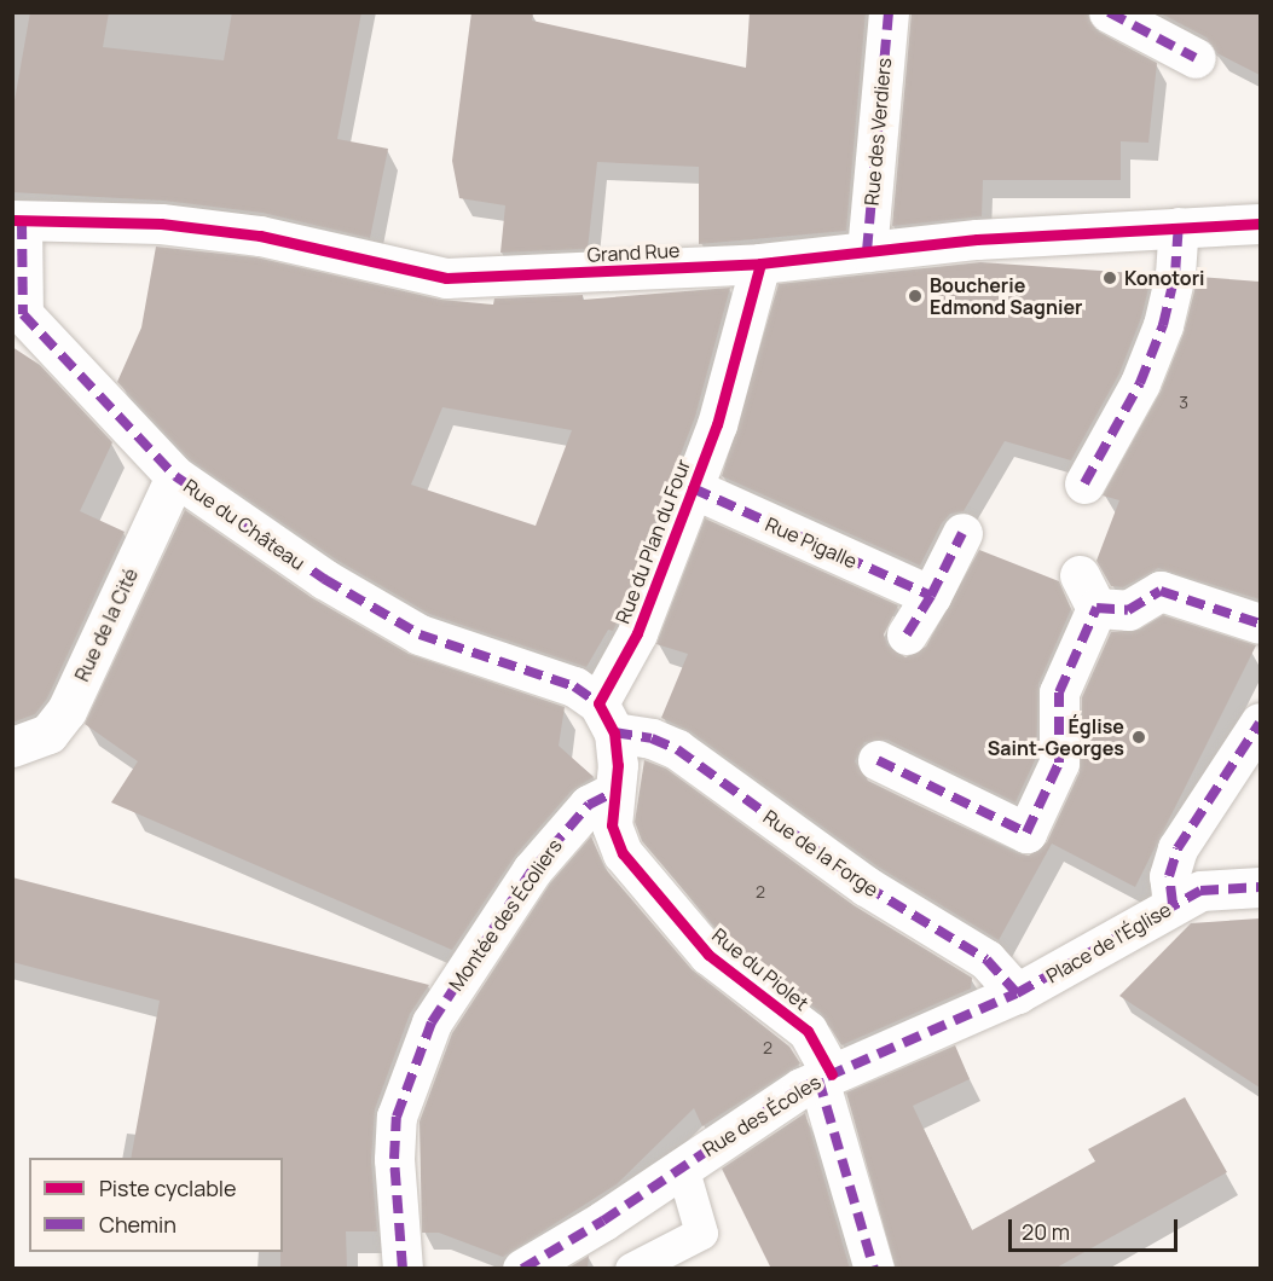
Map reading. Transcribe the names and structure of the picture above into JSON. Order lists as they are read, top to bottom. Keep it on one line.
{"streets":{"street":["Rue des Verdiers","Grand Rue","Rue du Château","Rue du Plan du Four","Rue Pigalle","Rue de la Cité","Rue de la Forge","Montée des Écoliers","Place de l'Église","Rue du Piolet","Rue des Écoles"]},"crossings":[["Rue des Verdiers","Grand Rue"],["Grand Rue","Rue du Château"],["Grand Rue","Rue du Plan du Four"],["Rue du Château","Rue du Plan du Four"],["Rue du Château","Rue de la Cité"],["Rue du Château","Rue de la Forge"],["Rue du Plan du Four","Rue Pigalle"],["Rue du Plan du Four","Rue de la Forge"],["Rue de la Forge","Place de l'Église"],["Rue de la Forge","Rue des Écoles"],["Montée des Écoliers","Rue du Piolet"],["Place de l'Église","Rue des Écoles"],["Rue du Piolet","Rue des Écoles"]],"places":["Konotori","Boucherie Edmond Sagnier","Église Saint-Georges"],"house_numbers":["3","2","2"],"legend":["Piste cyclable","Chemin"],"scale_bar":"20 m"}
